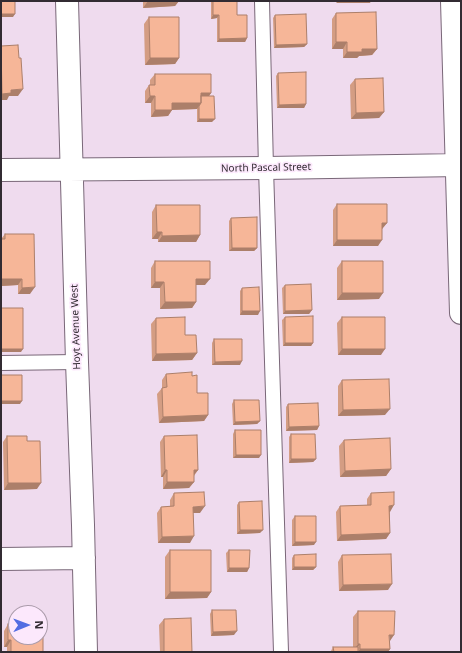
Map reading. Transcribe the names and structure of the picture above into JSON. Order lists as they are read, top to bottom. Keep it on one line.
{"streets":{"street":["North Pascal Street","Hoyt Avenue West"]},"crossings":[["North Pascal Street","Hoyt Avenue West"]],"north":"right"}
